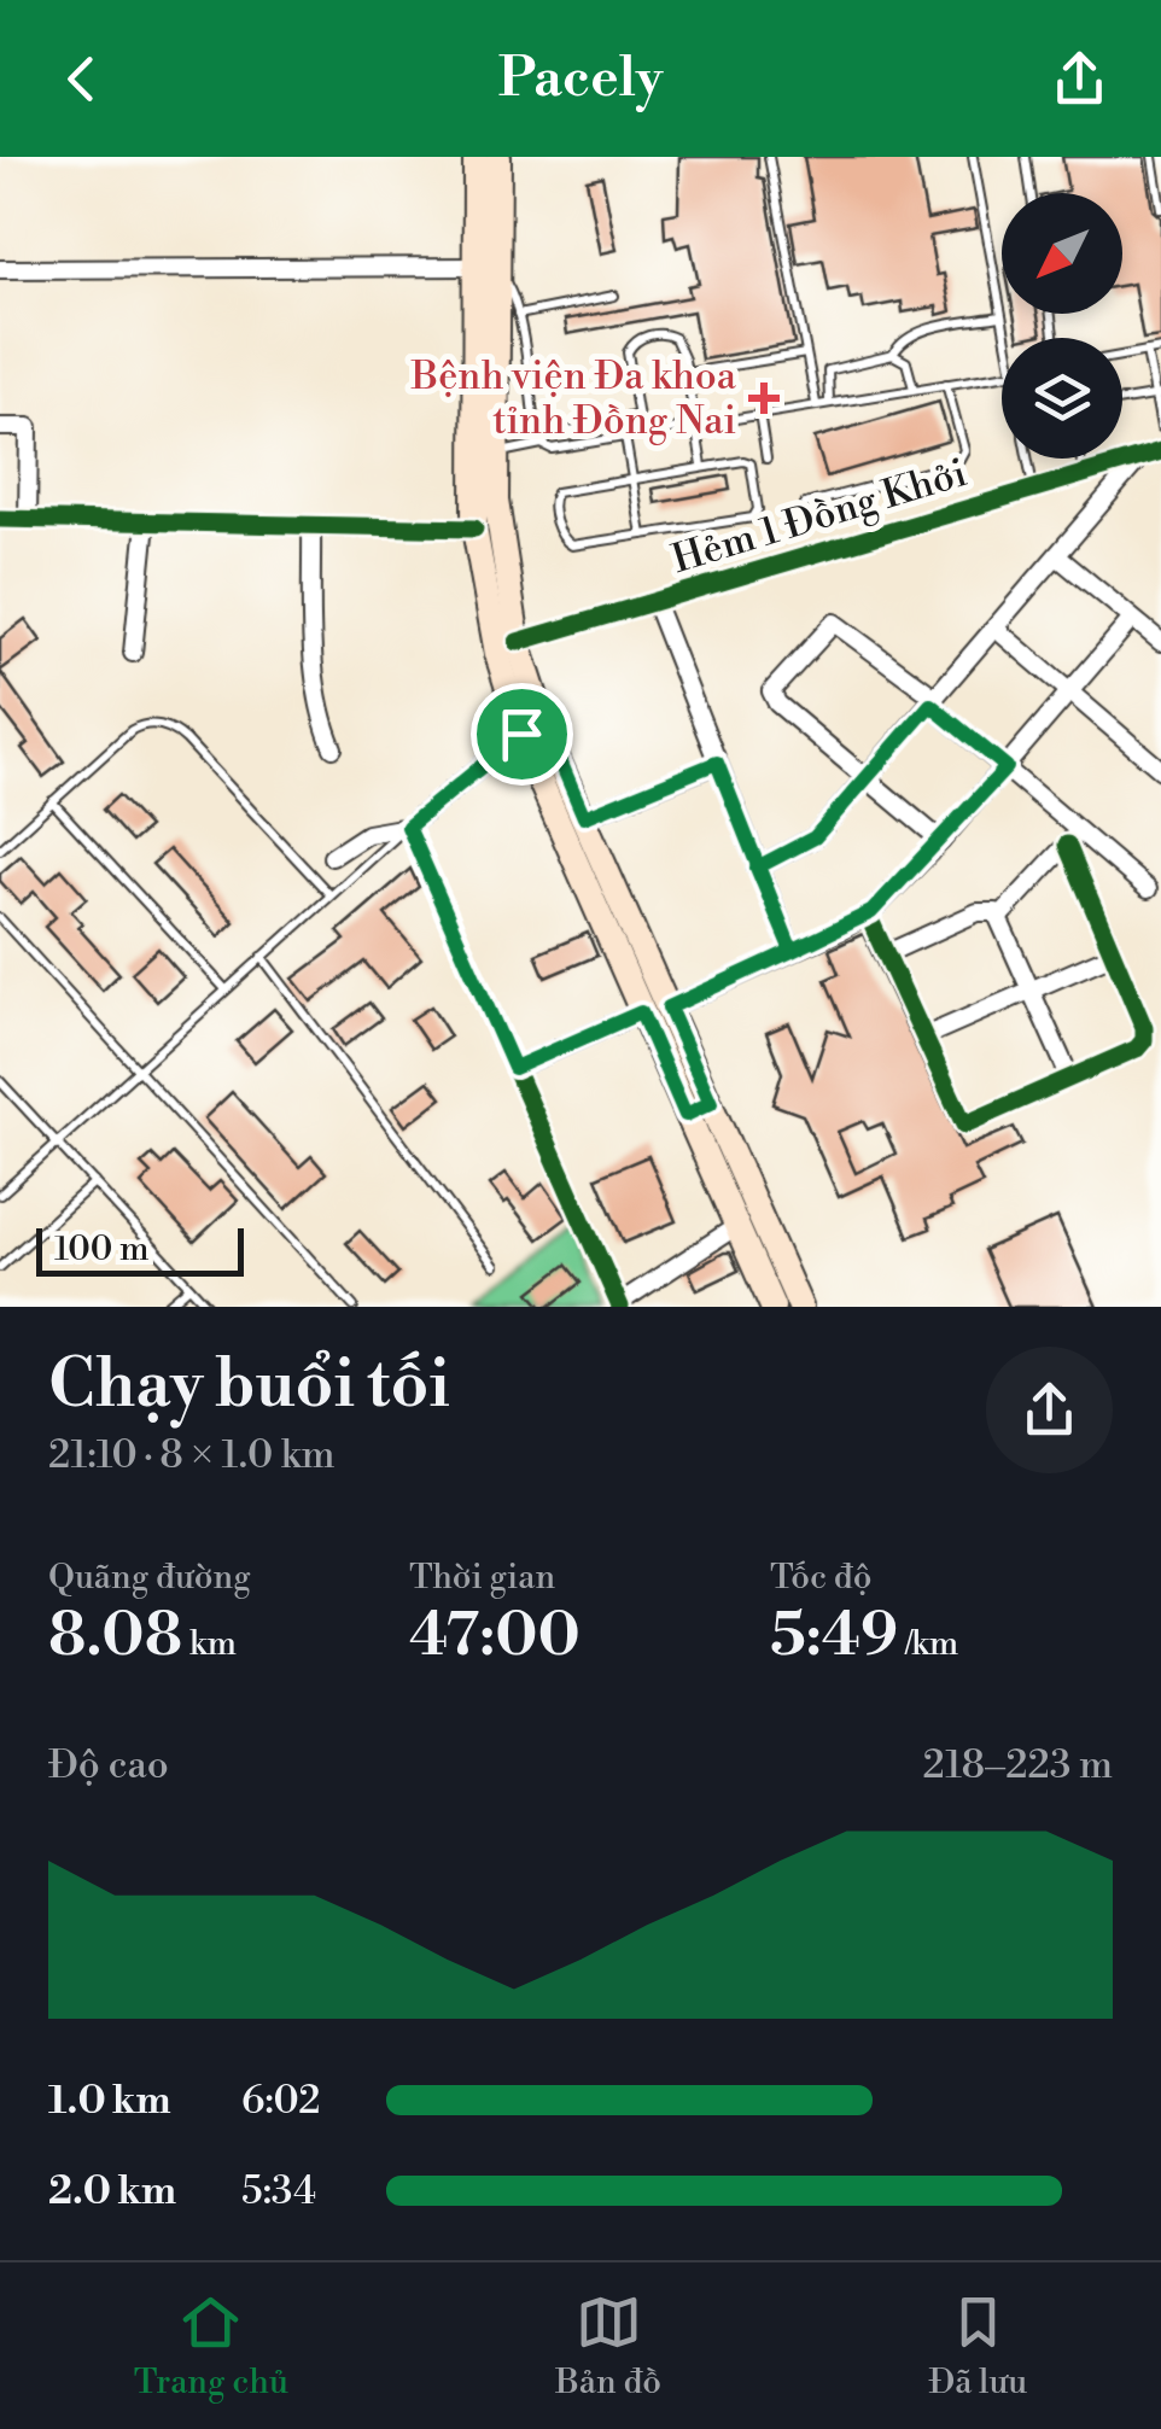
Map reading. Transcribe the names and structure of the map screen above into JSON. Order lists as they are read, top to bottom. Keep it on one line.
{"streets":{"street":["Hẻm 1 Đồng Khởi"]},"places":{"health":["Bệnh viện Đa khoa tỉnh Đồng Nai"]},"scale_bar":"100 m","north":"bottom left","page":{"header":"Pacely","scale":"100 m","heading":["Chạy buổi tối","21:10 · 8 × 1.0 km"],"stats":[["Quãng đường","8.08 km"],["Thời gian","47:00"],["Tốc độ","5:49 /km"]],"chart":["Độ cao","218–223 m"],"list":[{"name":"1.0 km","note":"6:02"},{"name":"2.0 km","note":"5:34"}],"tabs":["Trang chủ","Bản đồ","Đã lưu"]}}
